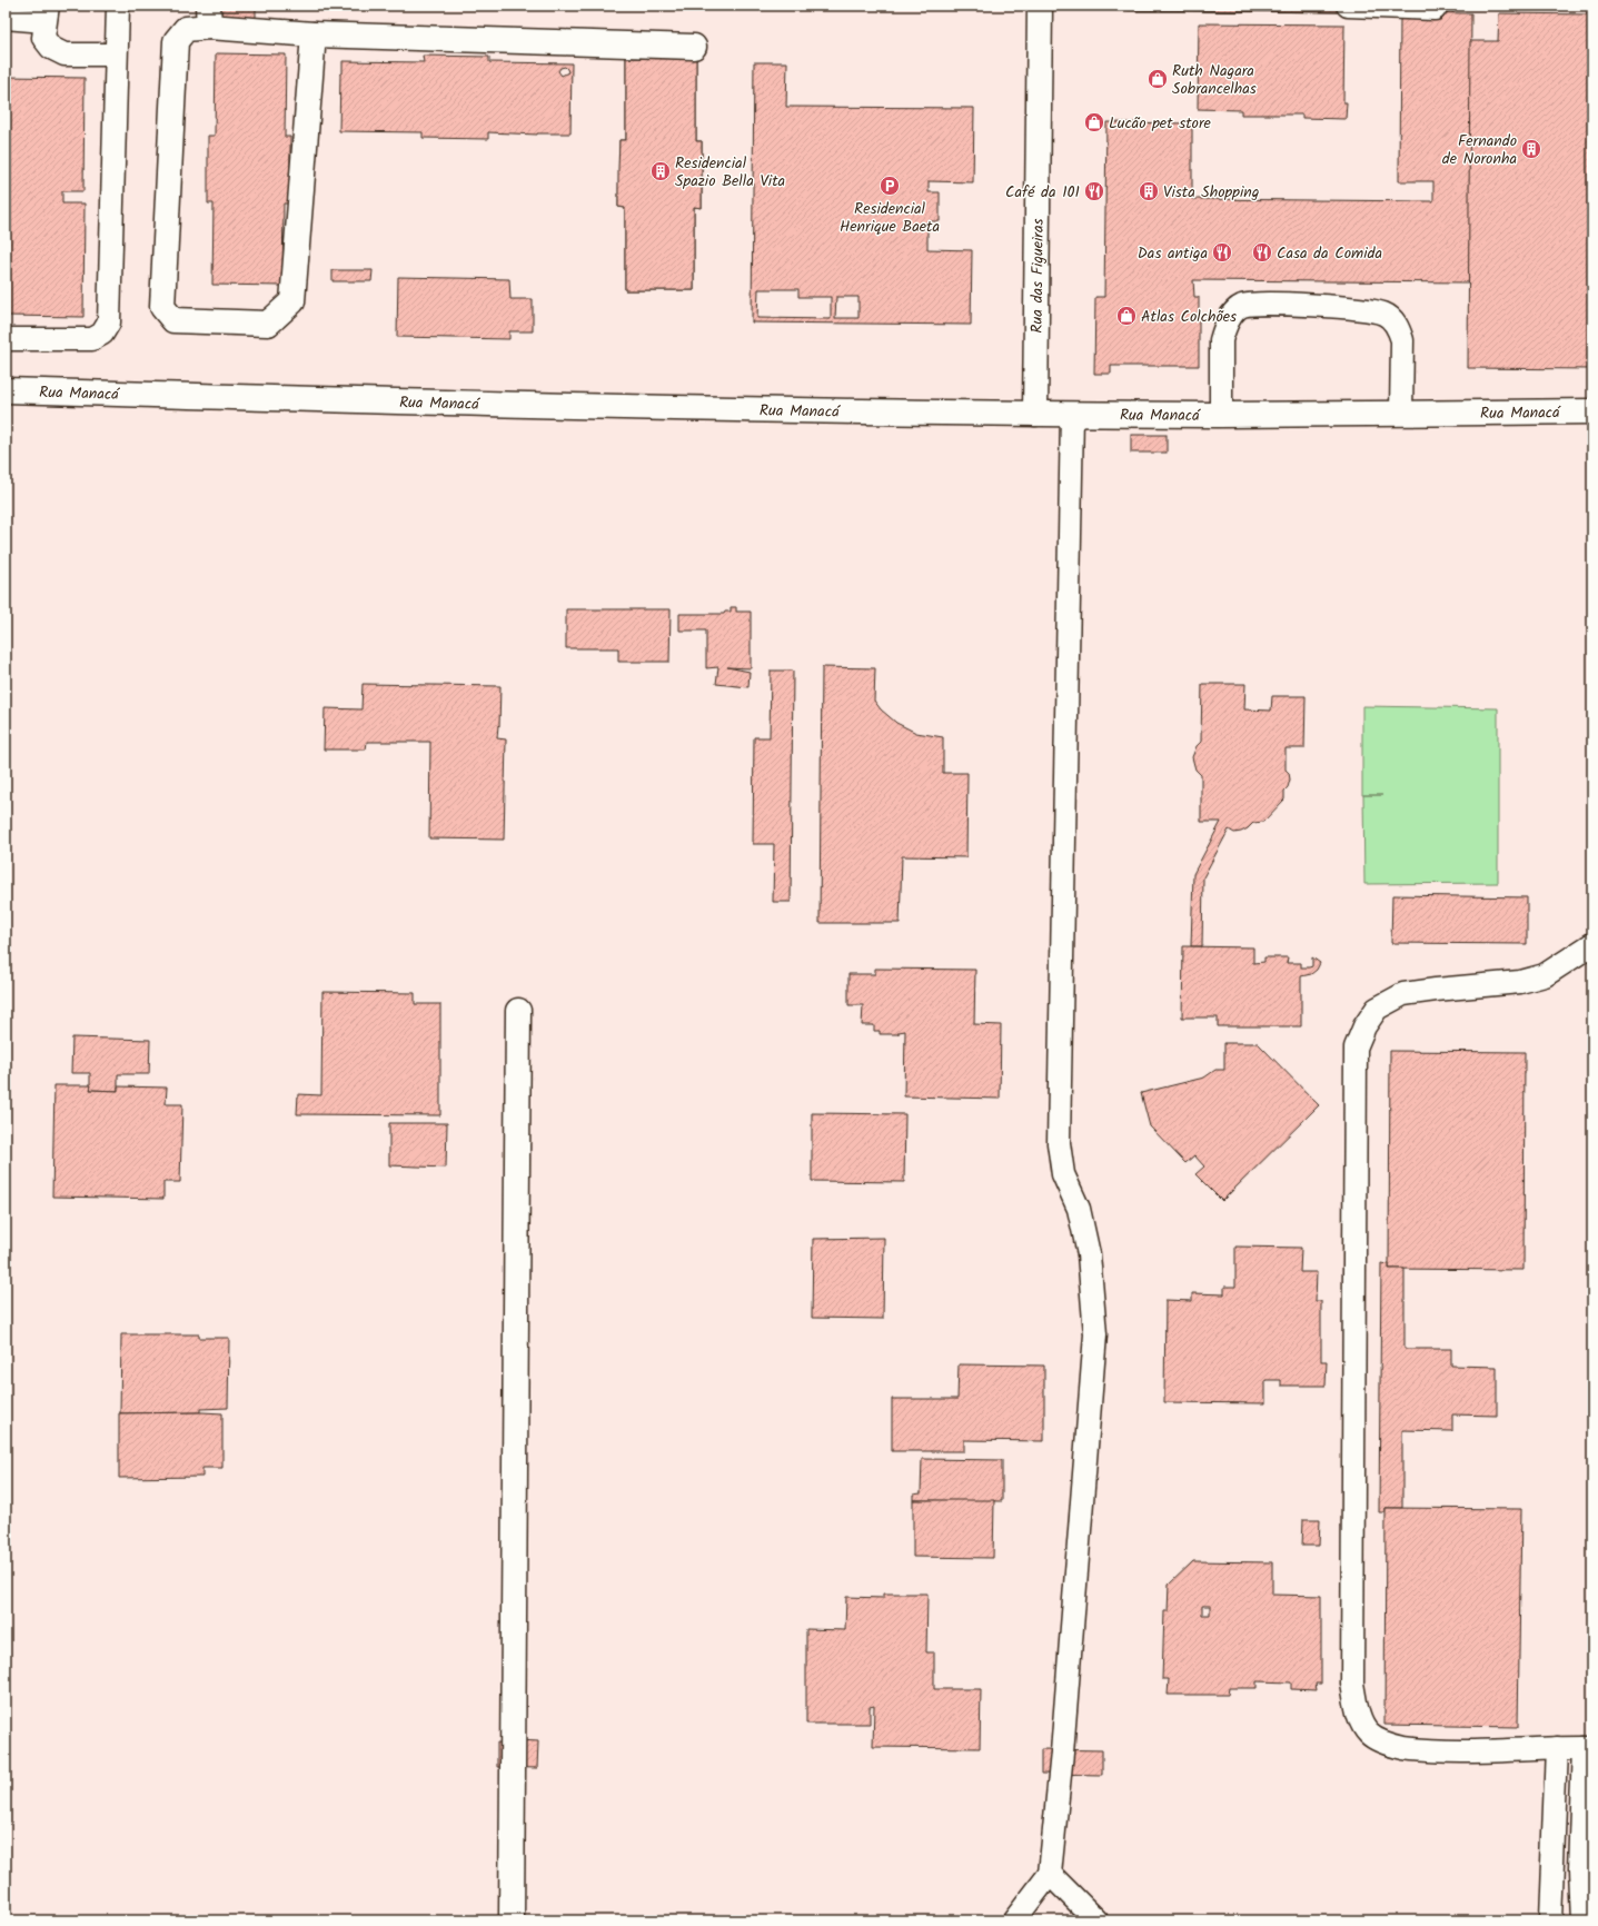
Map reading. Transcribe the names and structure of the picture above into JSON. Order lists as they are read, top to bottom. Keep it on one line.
{"streets":{"street":["Rua das Figueiras","Rua Manacá"]},"crossings":[["Rua das Figueiras","Rua Manacá"]],"places":{"shop":["Ruth Nagara Sobrancelhas","Lucão pet store","Atlas Colchões"],"building":["Fernando de Noronha","Residencial Spazio Bella Vita","Vista Shopping"],"parking":["Residencial Henrique Baeta"],"restaurant":["Café da 101","Das antiga","Casa da Comida"]}}
